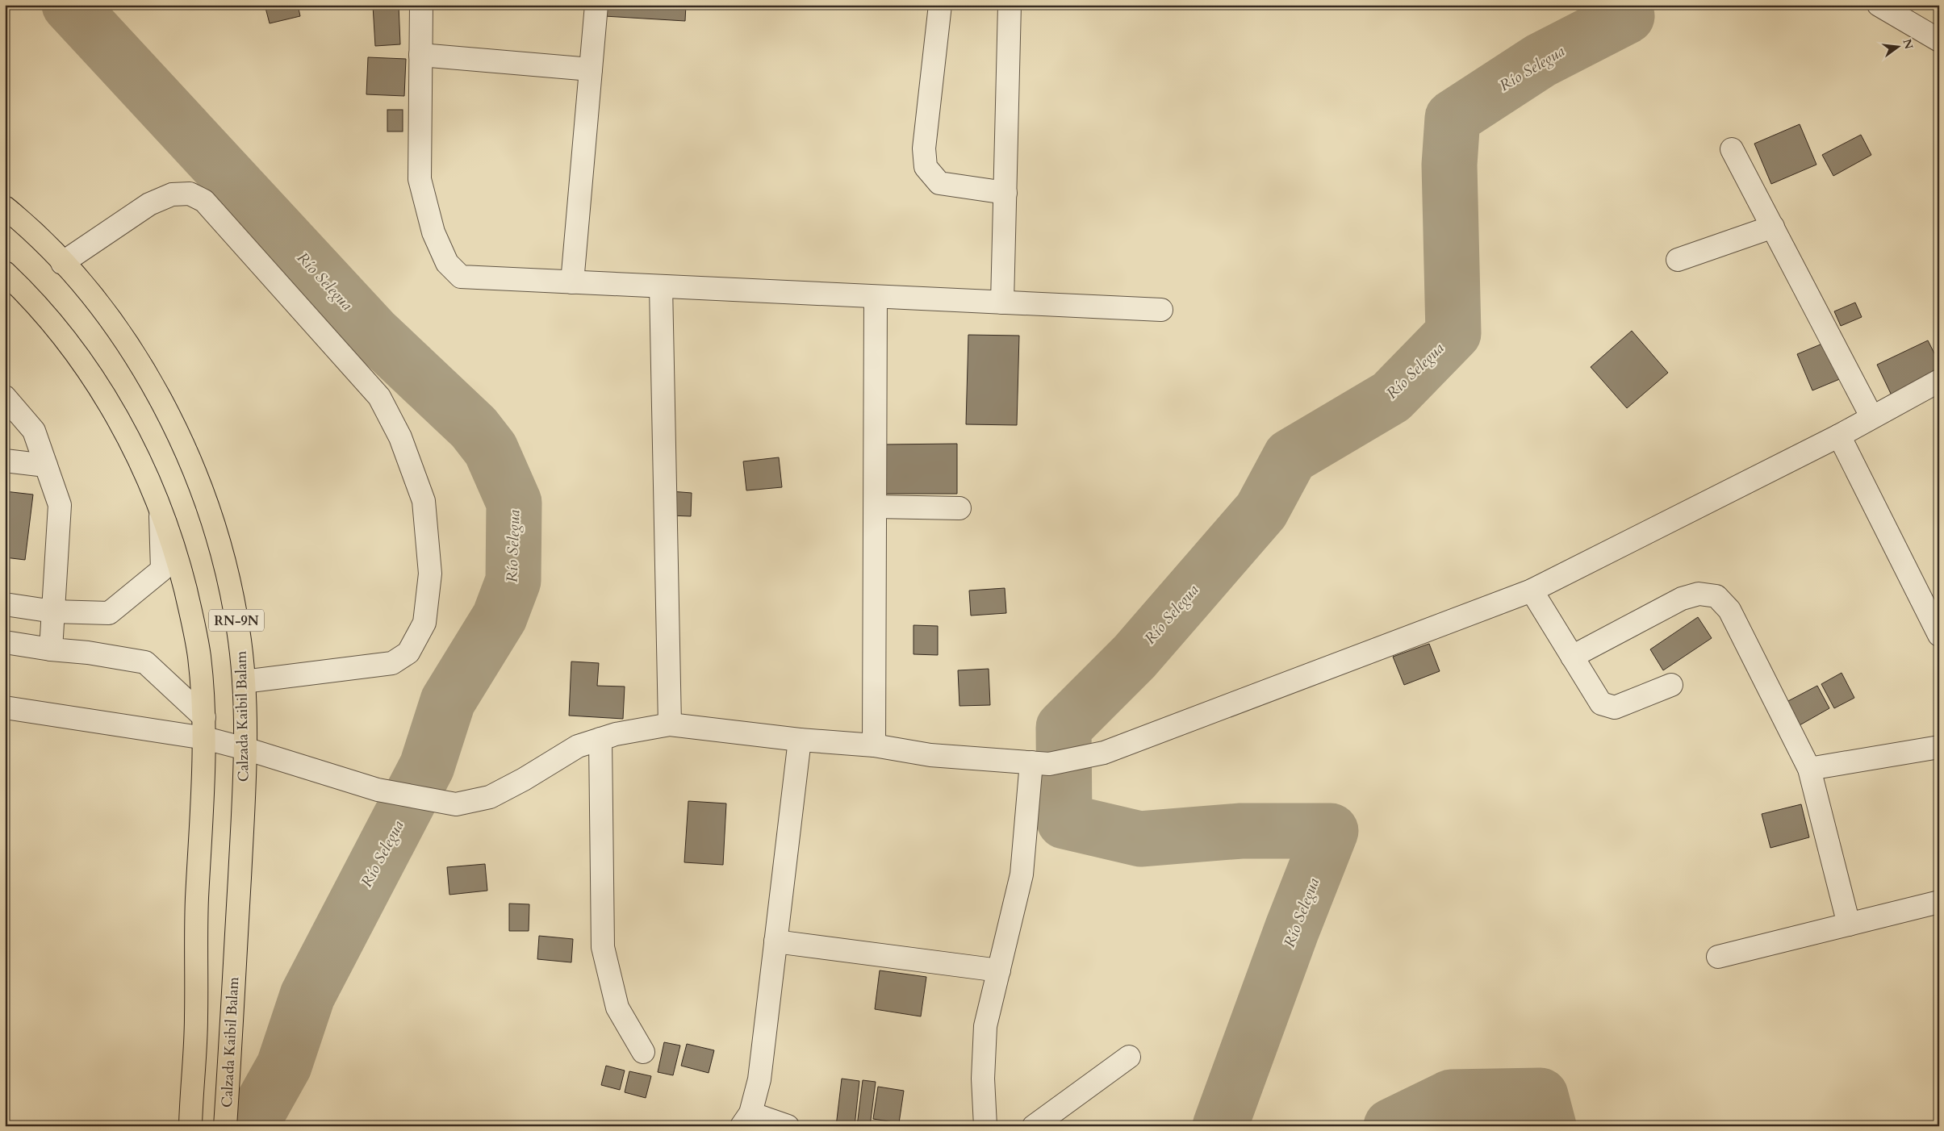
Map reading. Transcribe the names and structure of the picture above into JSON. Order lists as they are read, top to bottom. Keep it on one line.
{"streets":{"main road":["RN-9N","Calzada Kaibil Balam"]},"water":["Río Selegua"],"north":"right"}
